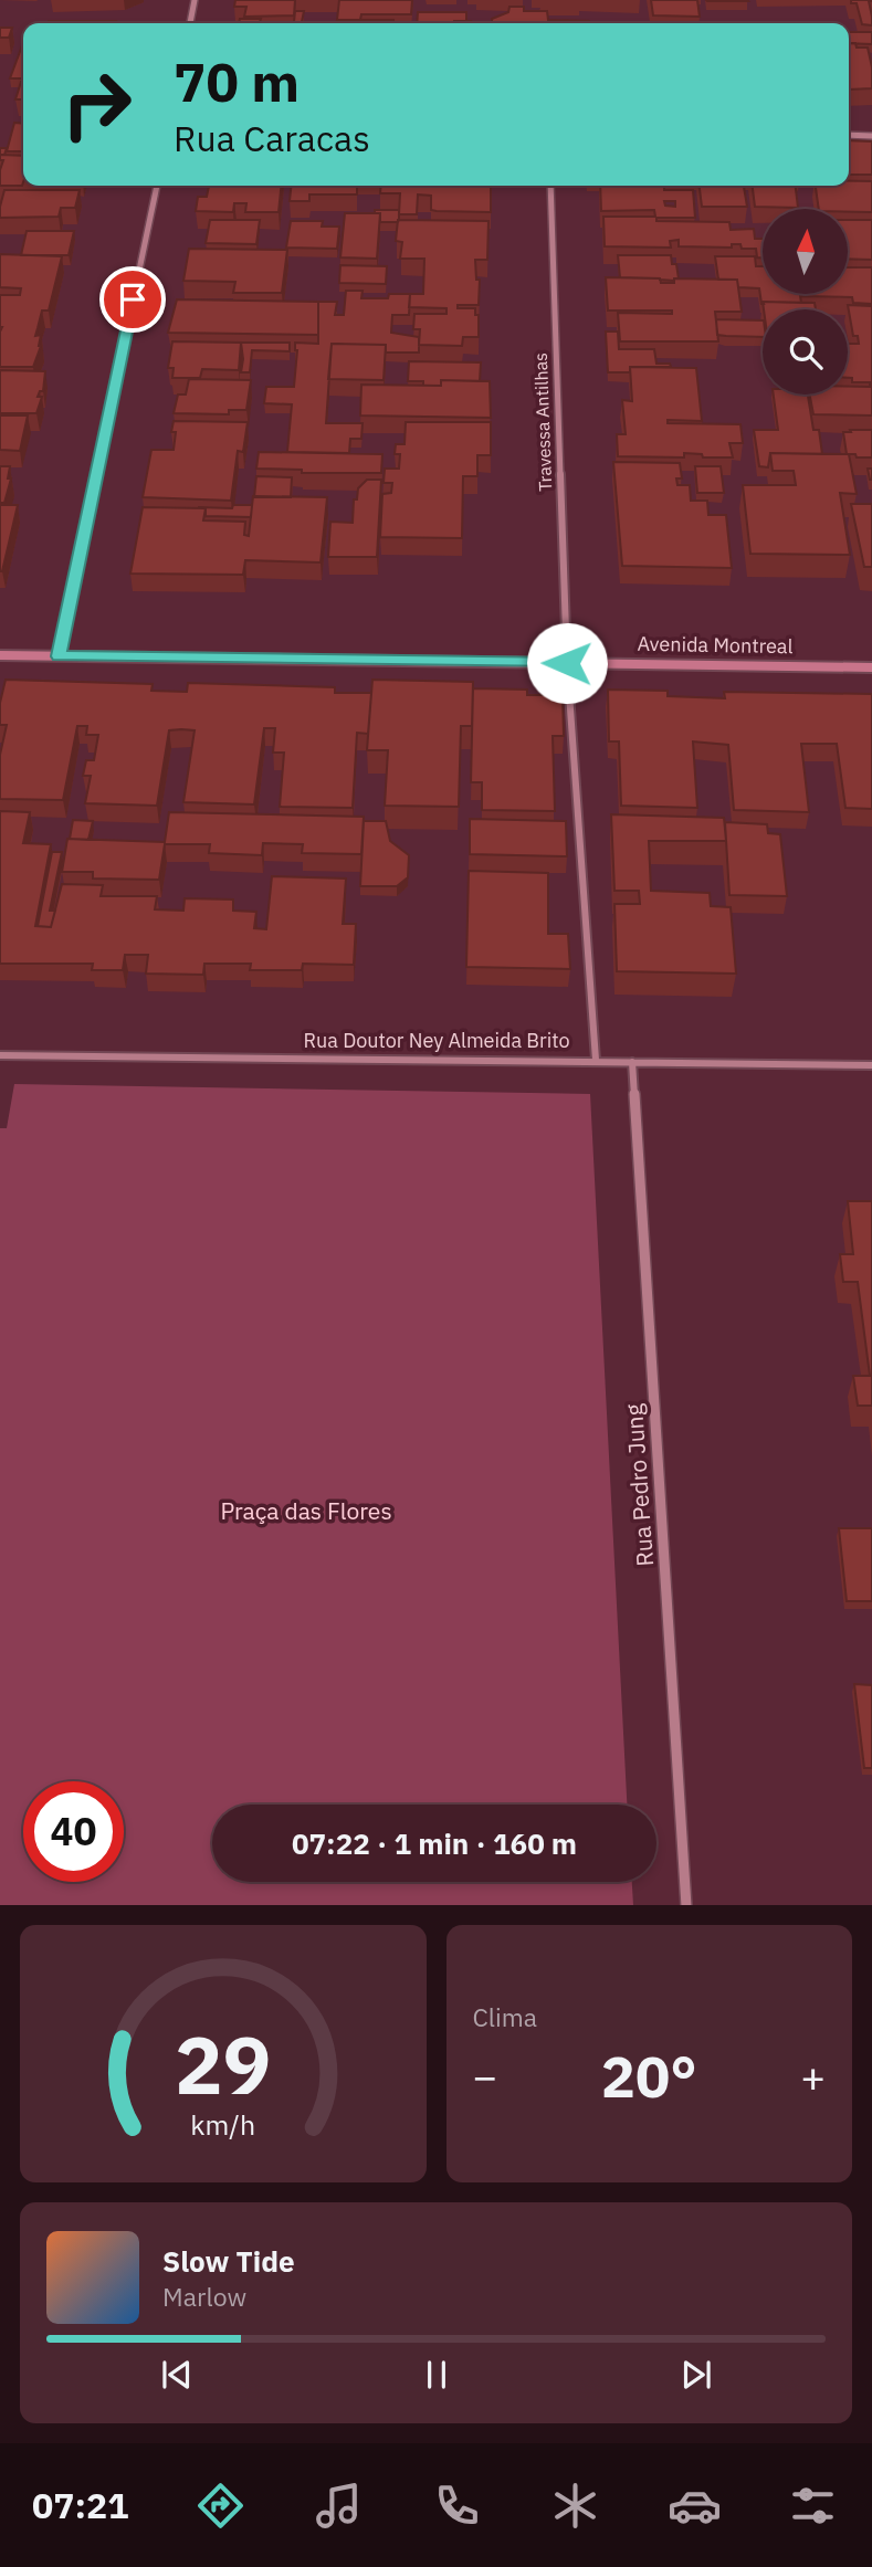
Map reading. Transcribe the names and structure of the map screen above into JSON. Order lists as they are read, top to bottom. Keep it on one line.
{"streets":{"street":["Travessa Antilhas","Avenida Montreal","Rua Doutor Ney Almeida Brito","Rua Pedro Jung"]},"crossings":[["Travessa Antilhas","Avenida Montreal"],["Travessa Antilhas","Rua Doutor Ney Almeida Brito"],["Rua Doutor Ney Almeida Brito","Rua Pedro Jung"]],"parks":["Praça das Flores"],"north":"top","page":{"turn":["70 m","Rua Caracas"],"limit":"40","trip":"07:22 · 1 min · 160 m","tile":"Clima","heat":["−","20°","+"],"song":["Slow Tide","Marlow"],"tabs":"07:21","gauge":["29","km/h"]}}
